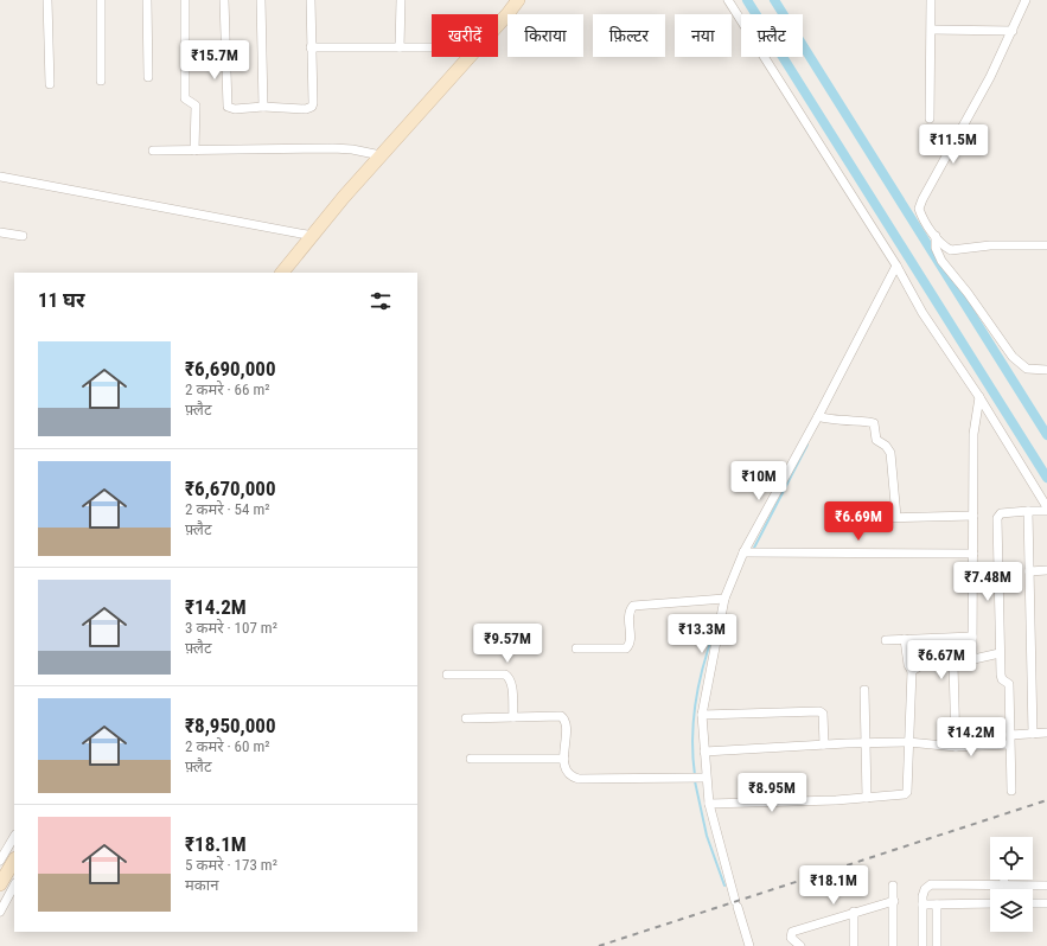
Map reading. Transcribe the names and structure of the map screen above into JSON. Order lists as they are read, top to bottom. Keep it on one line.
{"page":{"chip":["खरीदें","किराया","फ़िल्टर","नया","फ़्लैट"],"price":["₹15.7M","₹11.5M","₹10M","₹6.69M","₹7.48M","₹13.3M","₹9.57M","₹6.67M","₹14.2M","₹8.95M","₹18.1M"],"heading":"11 घर","list":[{"name":"₹6,690,000","note":"2 कमरे · 66 m² · फ़्लैट"},{"name":"₹6,670,000","note":"2 कमरे · 54 m² · फ़्लैट"},{"name":"₹14.2M","note":"3 कमरे · 107 m² · फ़्लैट"},{"name":"₹8,950,000","note":"2 कमरे · 60 m² · फ़्लैट"},{"name":"₹18.1M","note":"5 कमरे · 173 m² · मकान"}]}}
